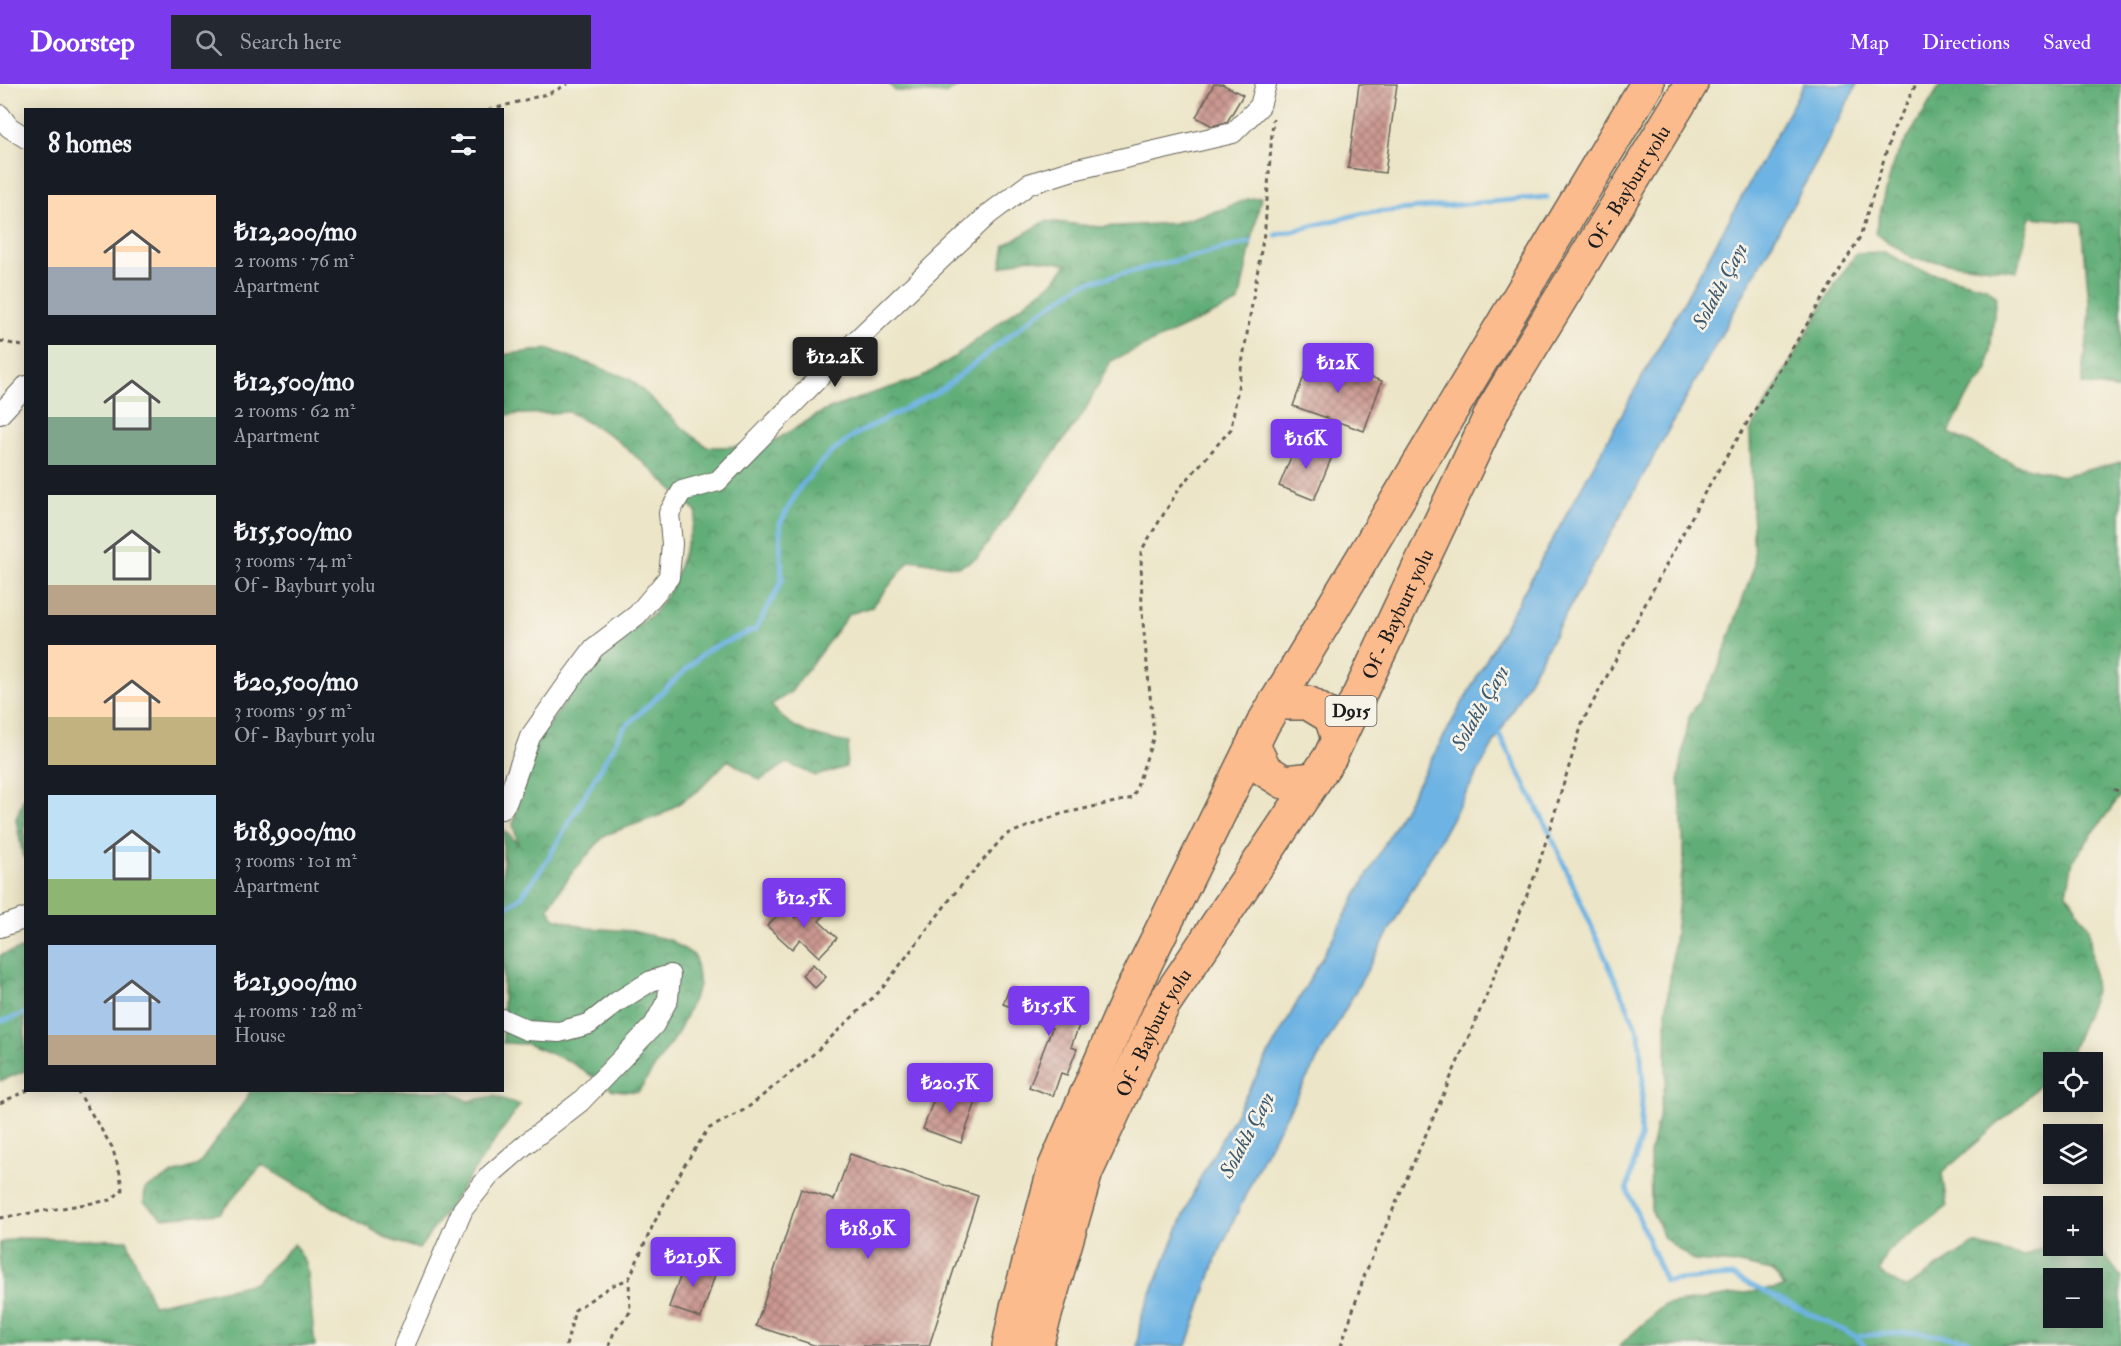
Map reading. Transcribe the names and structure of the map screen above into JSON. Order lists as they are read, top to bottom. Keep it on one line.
{"streets":{"highway":["Of - Bayburt yolu","D915"]},"water":["Solaklı Çayı"],"page":{"header":"Doorstep","search":"Search here","nav":["Map","Directions","Saved"],"heading":"8 homes","list":[{"name":"₺12,200/mo","note":"2 rooms · 76 m² · Apartment"},{"name":"₺12,500/mo","note":"2 rooms · 62 m² · Apartment"},{"name":"₺15,500/mo","note":"3 rooms · 74 m² · Of - Bayburt yolu"},{"name":"₺20,500/mo","note":"3 rooms · 95 m² · Of - Bayburt yolu"},{"name":"₺18,900/mo","note":"3 rooms · 101 m² · Apartment"},{"name":"₺21,900/mo","note":"4 rooms · 128 m² · House"}],"price":["₺12.2K","₺12K","₺16K","₺12.5K","₺15.5K","₺20.5K","₺18.9K","₺21.9K"],"map_buttons":["+","−"]}}
